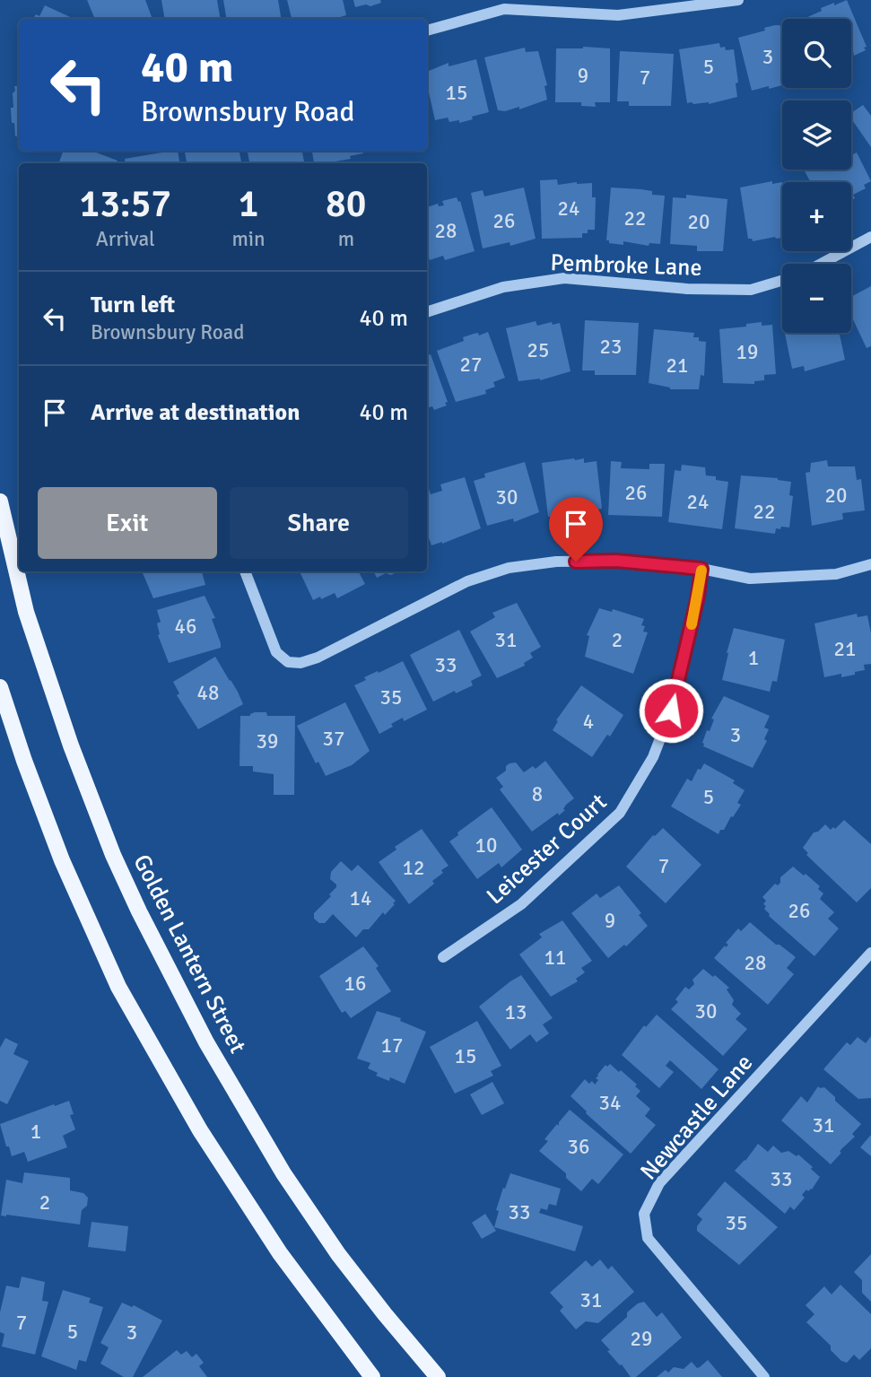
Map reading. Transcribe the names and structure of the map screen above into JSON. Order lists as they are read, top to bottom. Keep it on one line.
{"streets":{"main road":["Golden Lantern Street"],"street":["Pembroke Lane","Leicester Court","Newcastle Lane"]},"house_numbers":["3","5","9","7","15","24","22","26","20","28","23","25","19","27","21","26","20","30","24","22","46","31","2","21","1","33","48","35","4","3","37","39","8","5","10","7","12","14","26","9","11","28","16","30","13","17","15","34","31","1","36","33","2","33","35","31","7","5","3","29"],"page":{"map_buttons":["+","−"],"turn":["40 m","Brownsbury Road"],"eta":["13:57","Arrival","1","min","80","m"],"list":[{"name":"Turn left","note":"Brownsbury Road","value":"40 m"},{"name":"Arrive at destination","value":"40 m"}],"buttons":["Exit","Share"]}}
